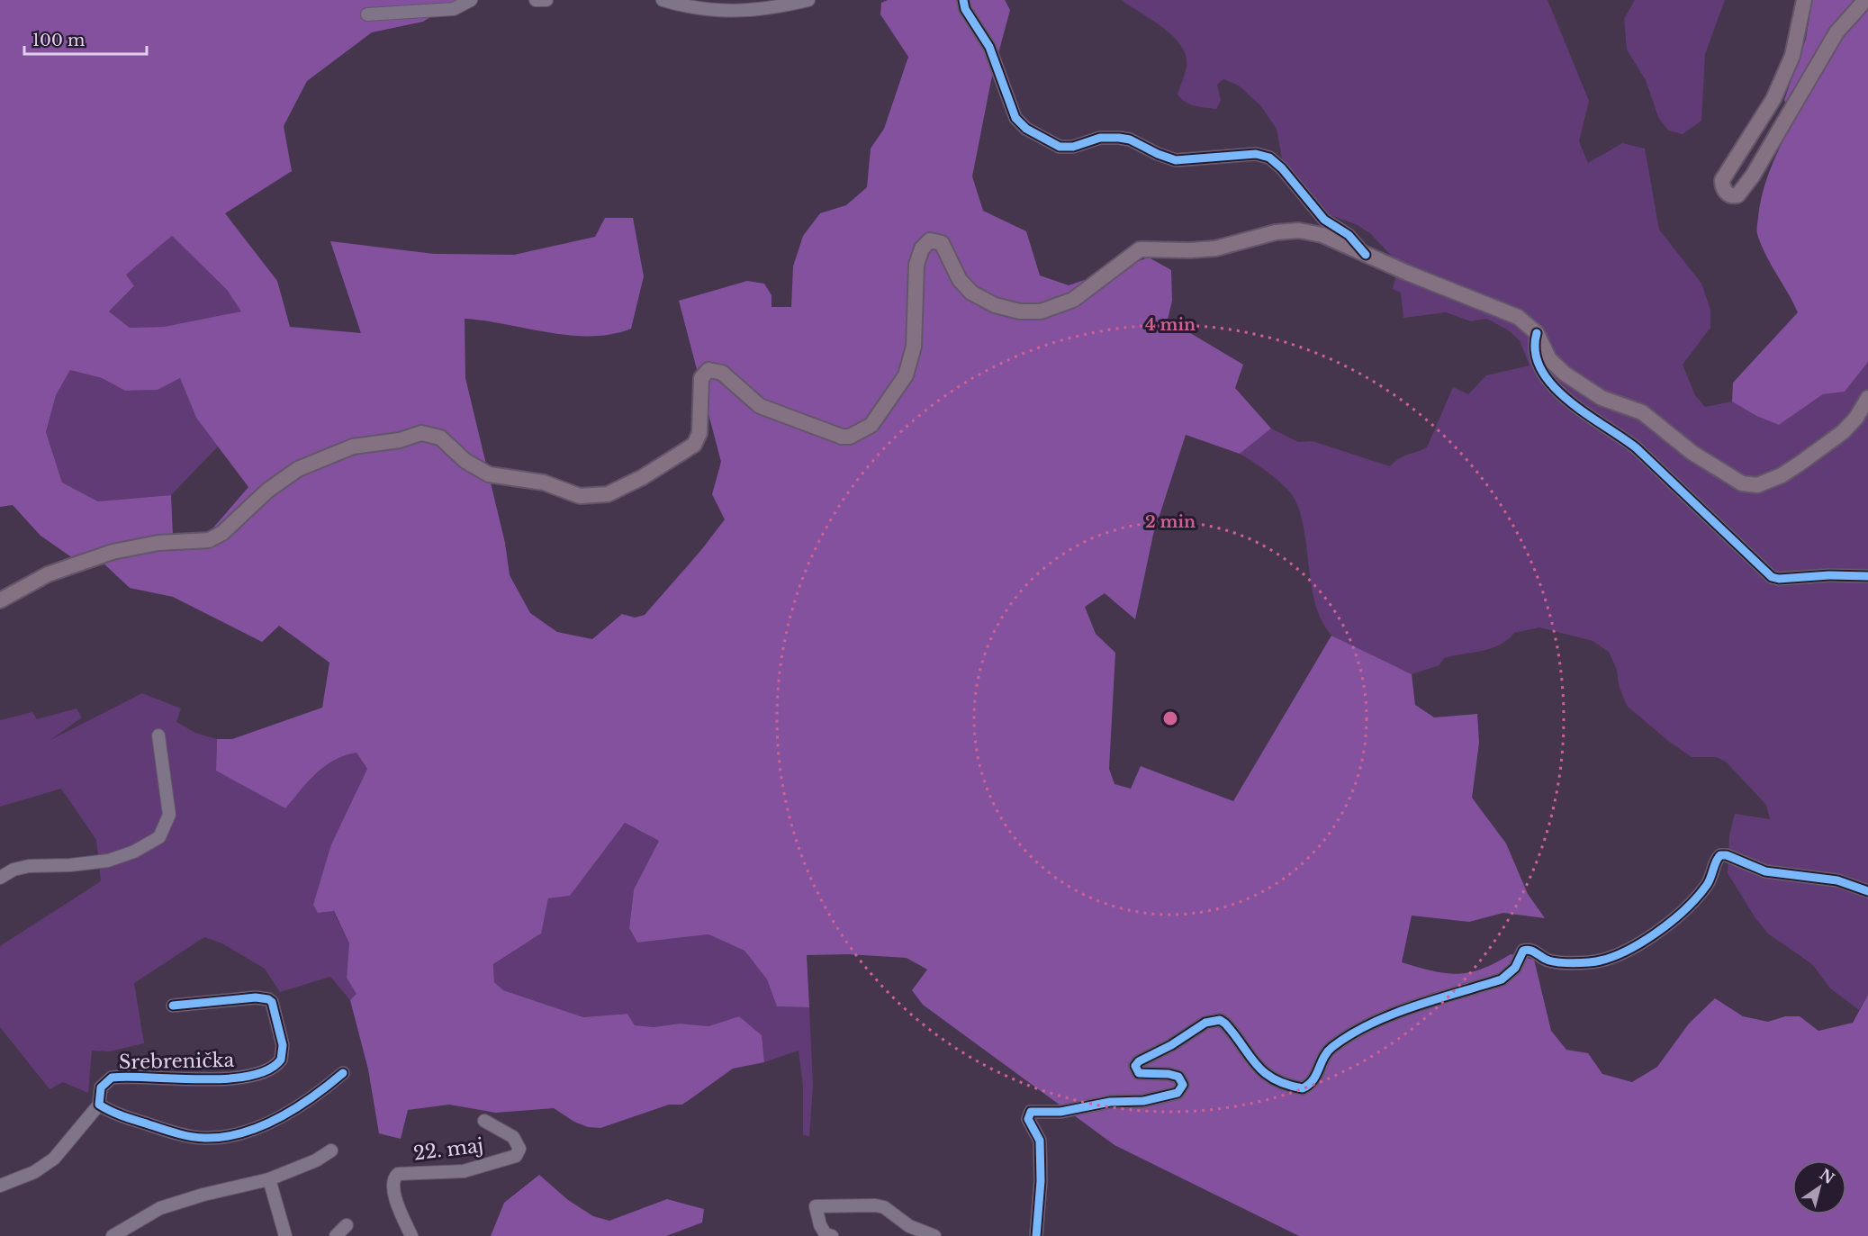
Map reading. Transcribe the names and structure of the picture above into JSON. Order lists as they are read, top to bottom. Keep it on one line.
{"streets":{"street":["Srebrenička","22. maj"]},"scale_bar":"100 m","north":"top right","rings":["4 min","2 min"]}
